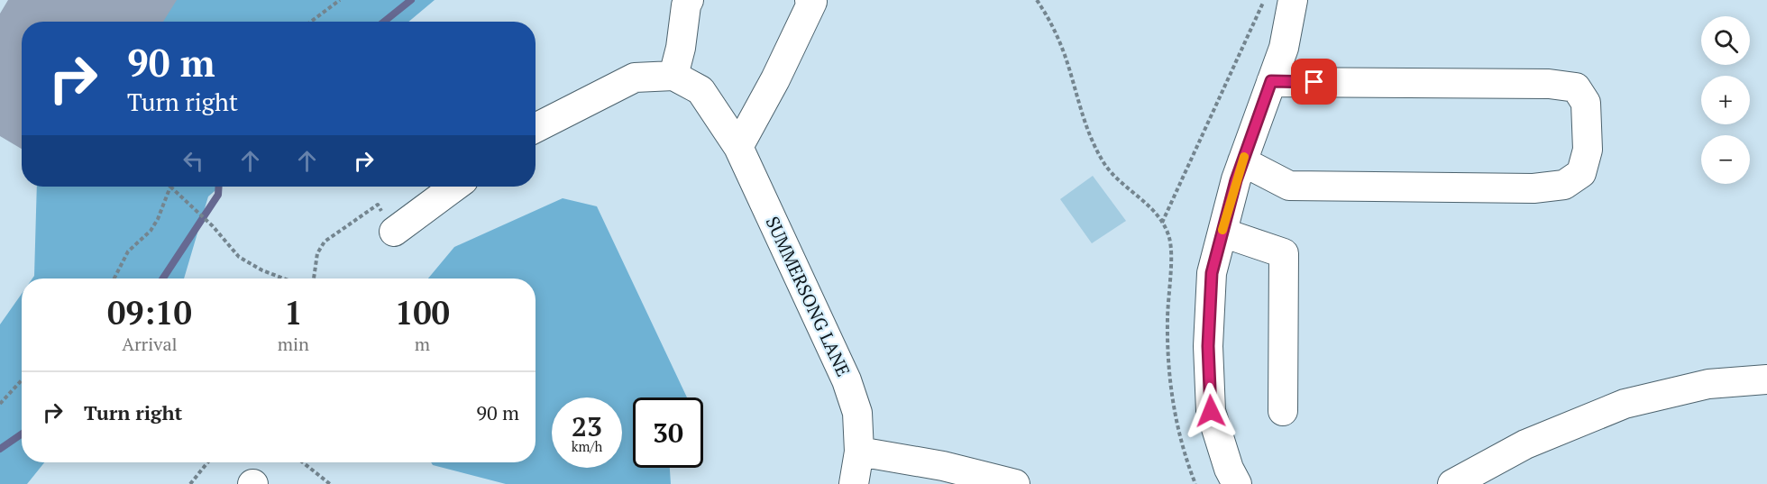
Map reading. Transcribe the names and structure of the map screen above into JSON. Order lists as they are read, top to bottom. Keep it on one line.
{"streets":{"street":["SUMMERSONG LANE"]},"page":{"map_buttons":["+","−"],"turn":["90 m","Turn right"],"eta":["09:10","Arrival","1","min","100","m"],"list":[{"name":"Turn right","value":"90 m"}],"speed":"23 km/h","limit":"30"}}
